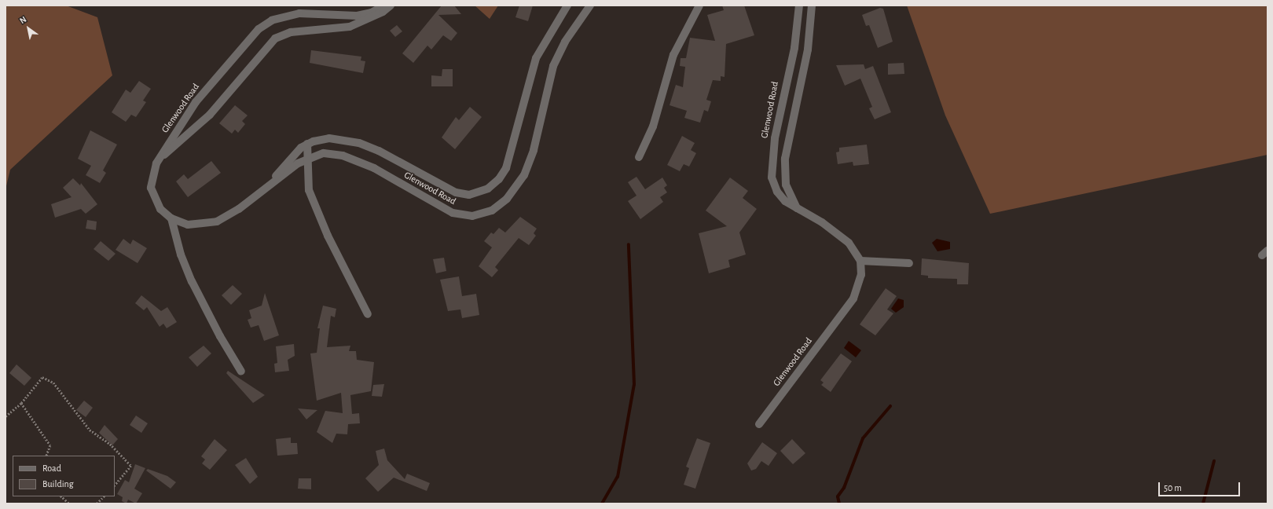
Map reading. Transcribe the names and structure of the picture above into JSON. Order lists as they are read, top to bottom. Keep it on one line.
{"streets":{"street":["Glenwood Road"]},"legend":["Road","Building"],"scale_bar":"50 m","north":"top left"}
